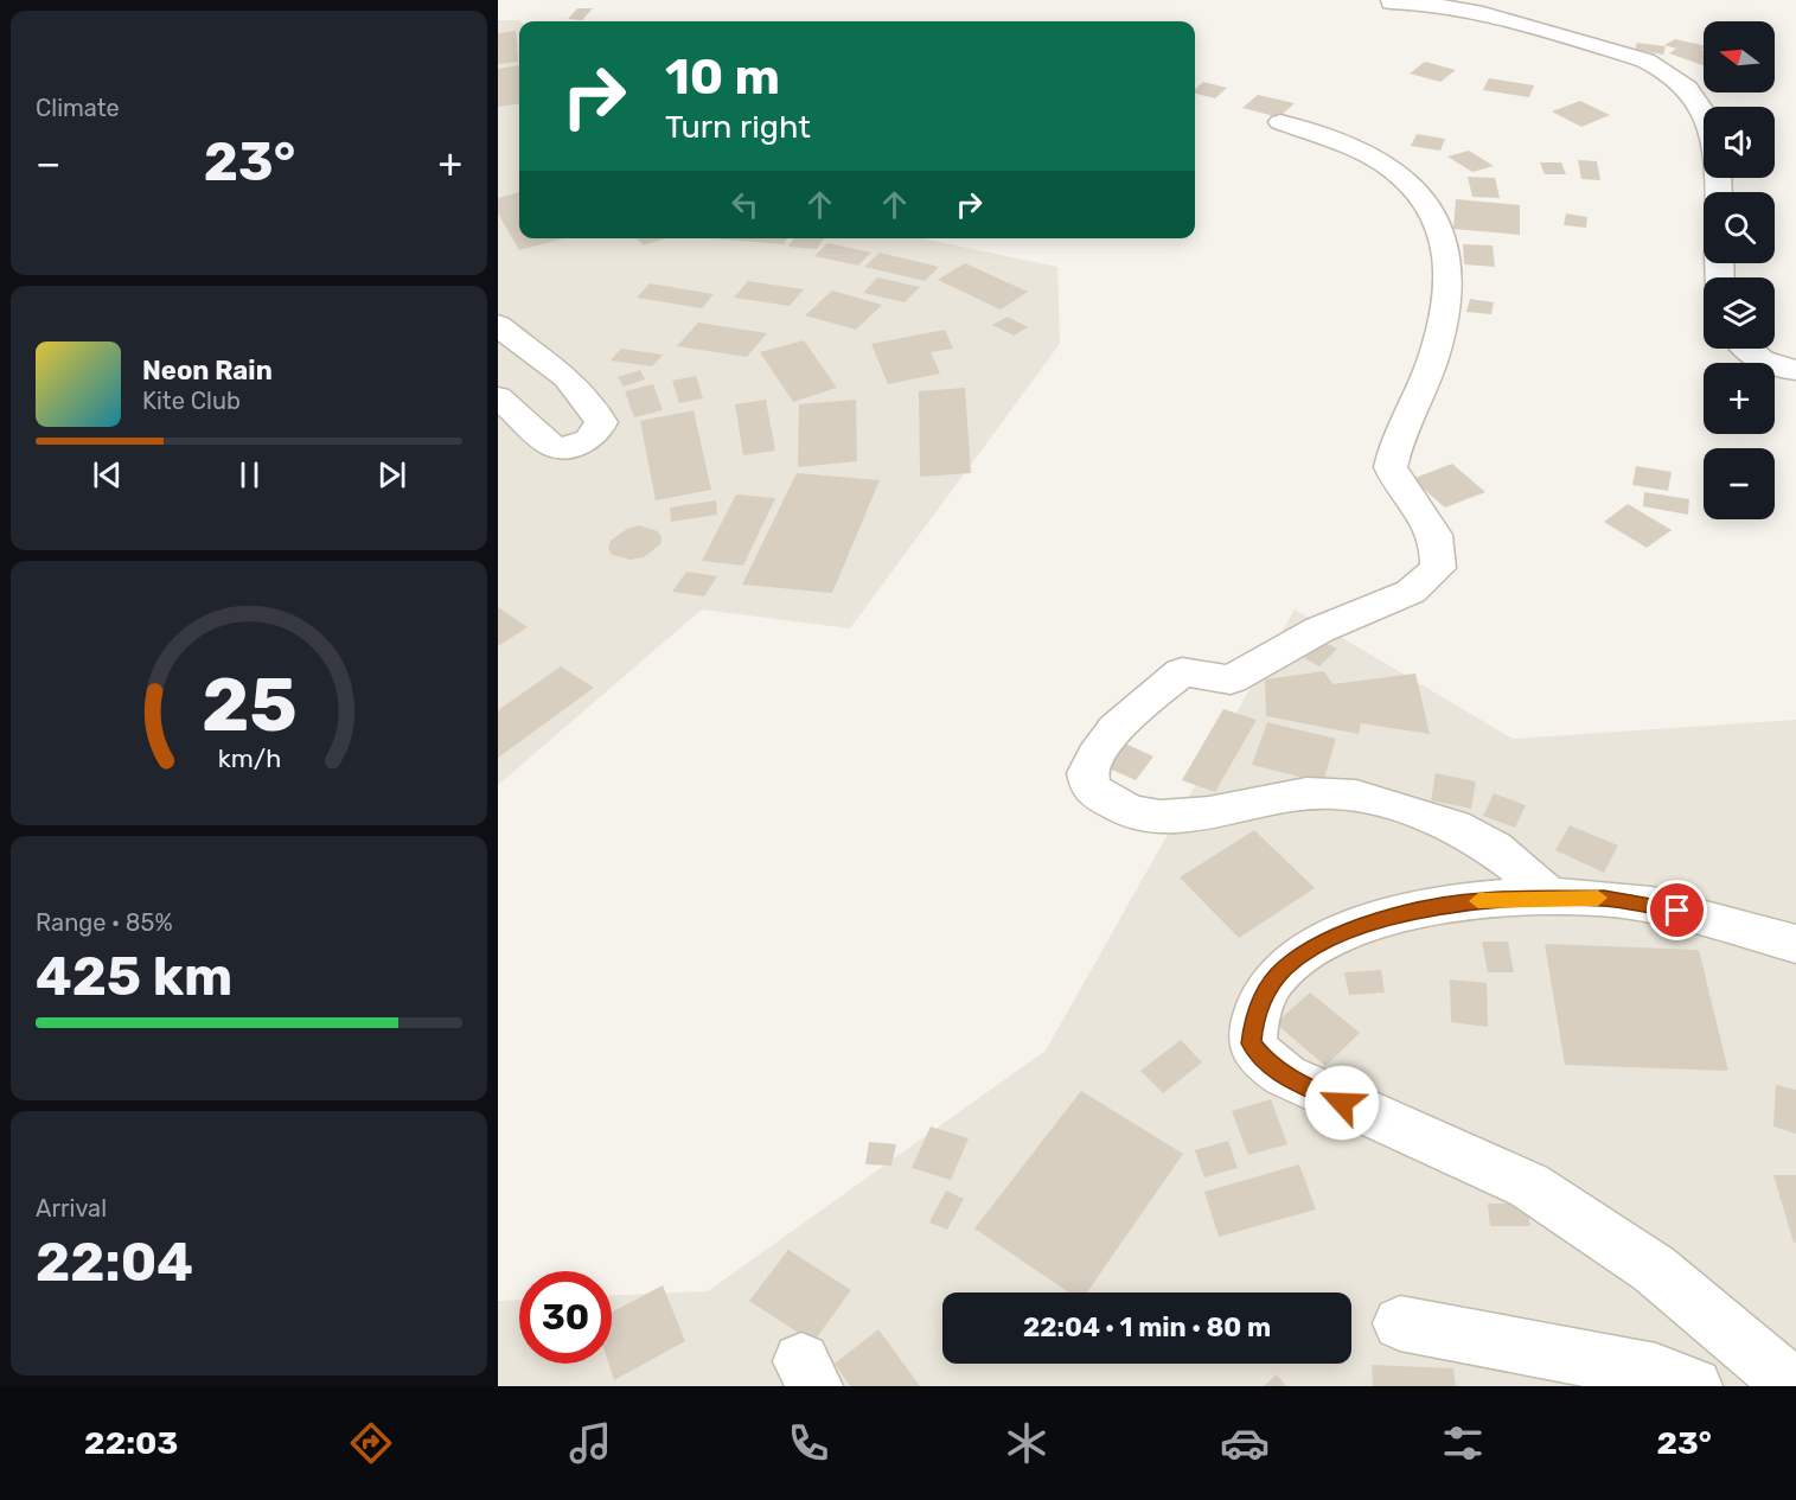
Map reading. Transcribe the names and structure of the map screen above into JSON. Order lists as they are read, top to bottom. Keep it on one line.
{"north":"left","page":{"tile":["Climate",["Range · 85%","425 km"],["Arrival","22:04"]],"map_buttons":["+","−"],"turn":["10 m","Turn right"],"heat":["−","23°","+"],"song":["Neon Rain","Kite Club"],"limit":"30","trip":"22:04 · 1 min · 80 m","tabs":["22:03","23°"],"gauge":["25","km/h"]}}
